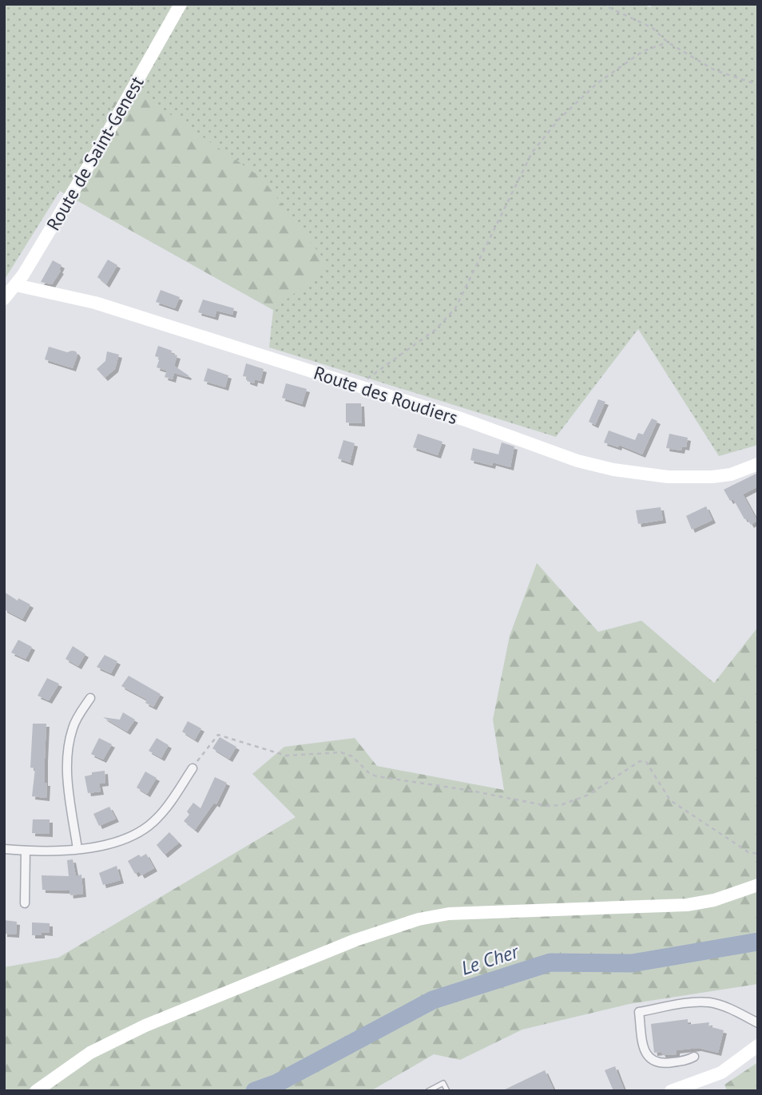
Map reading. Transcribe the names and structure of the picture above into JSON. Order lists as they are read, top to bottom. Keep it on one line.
{"streets":{"street":["Route de Saint-Genest","Route des Roudiers"]},"crossings":[["Route de Saint-Genest","Route des Roudiers"]],"water":["Le Cher"]}
